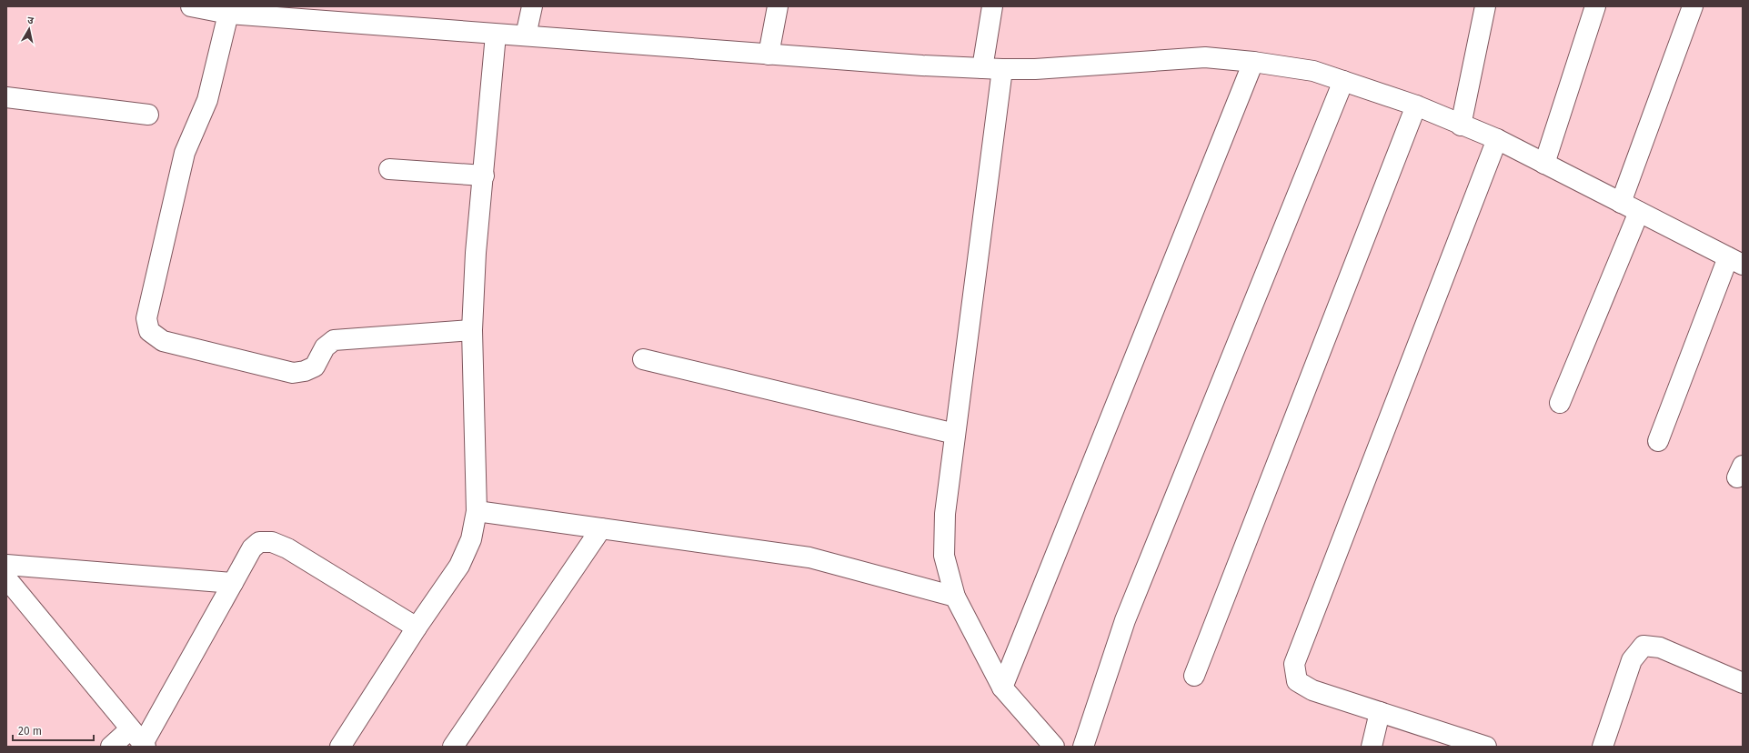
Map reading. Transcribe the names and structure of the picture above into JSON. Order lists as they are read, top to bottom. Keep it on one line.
{"scale_bar":"20 m","north":"top"}
